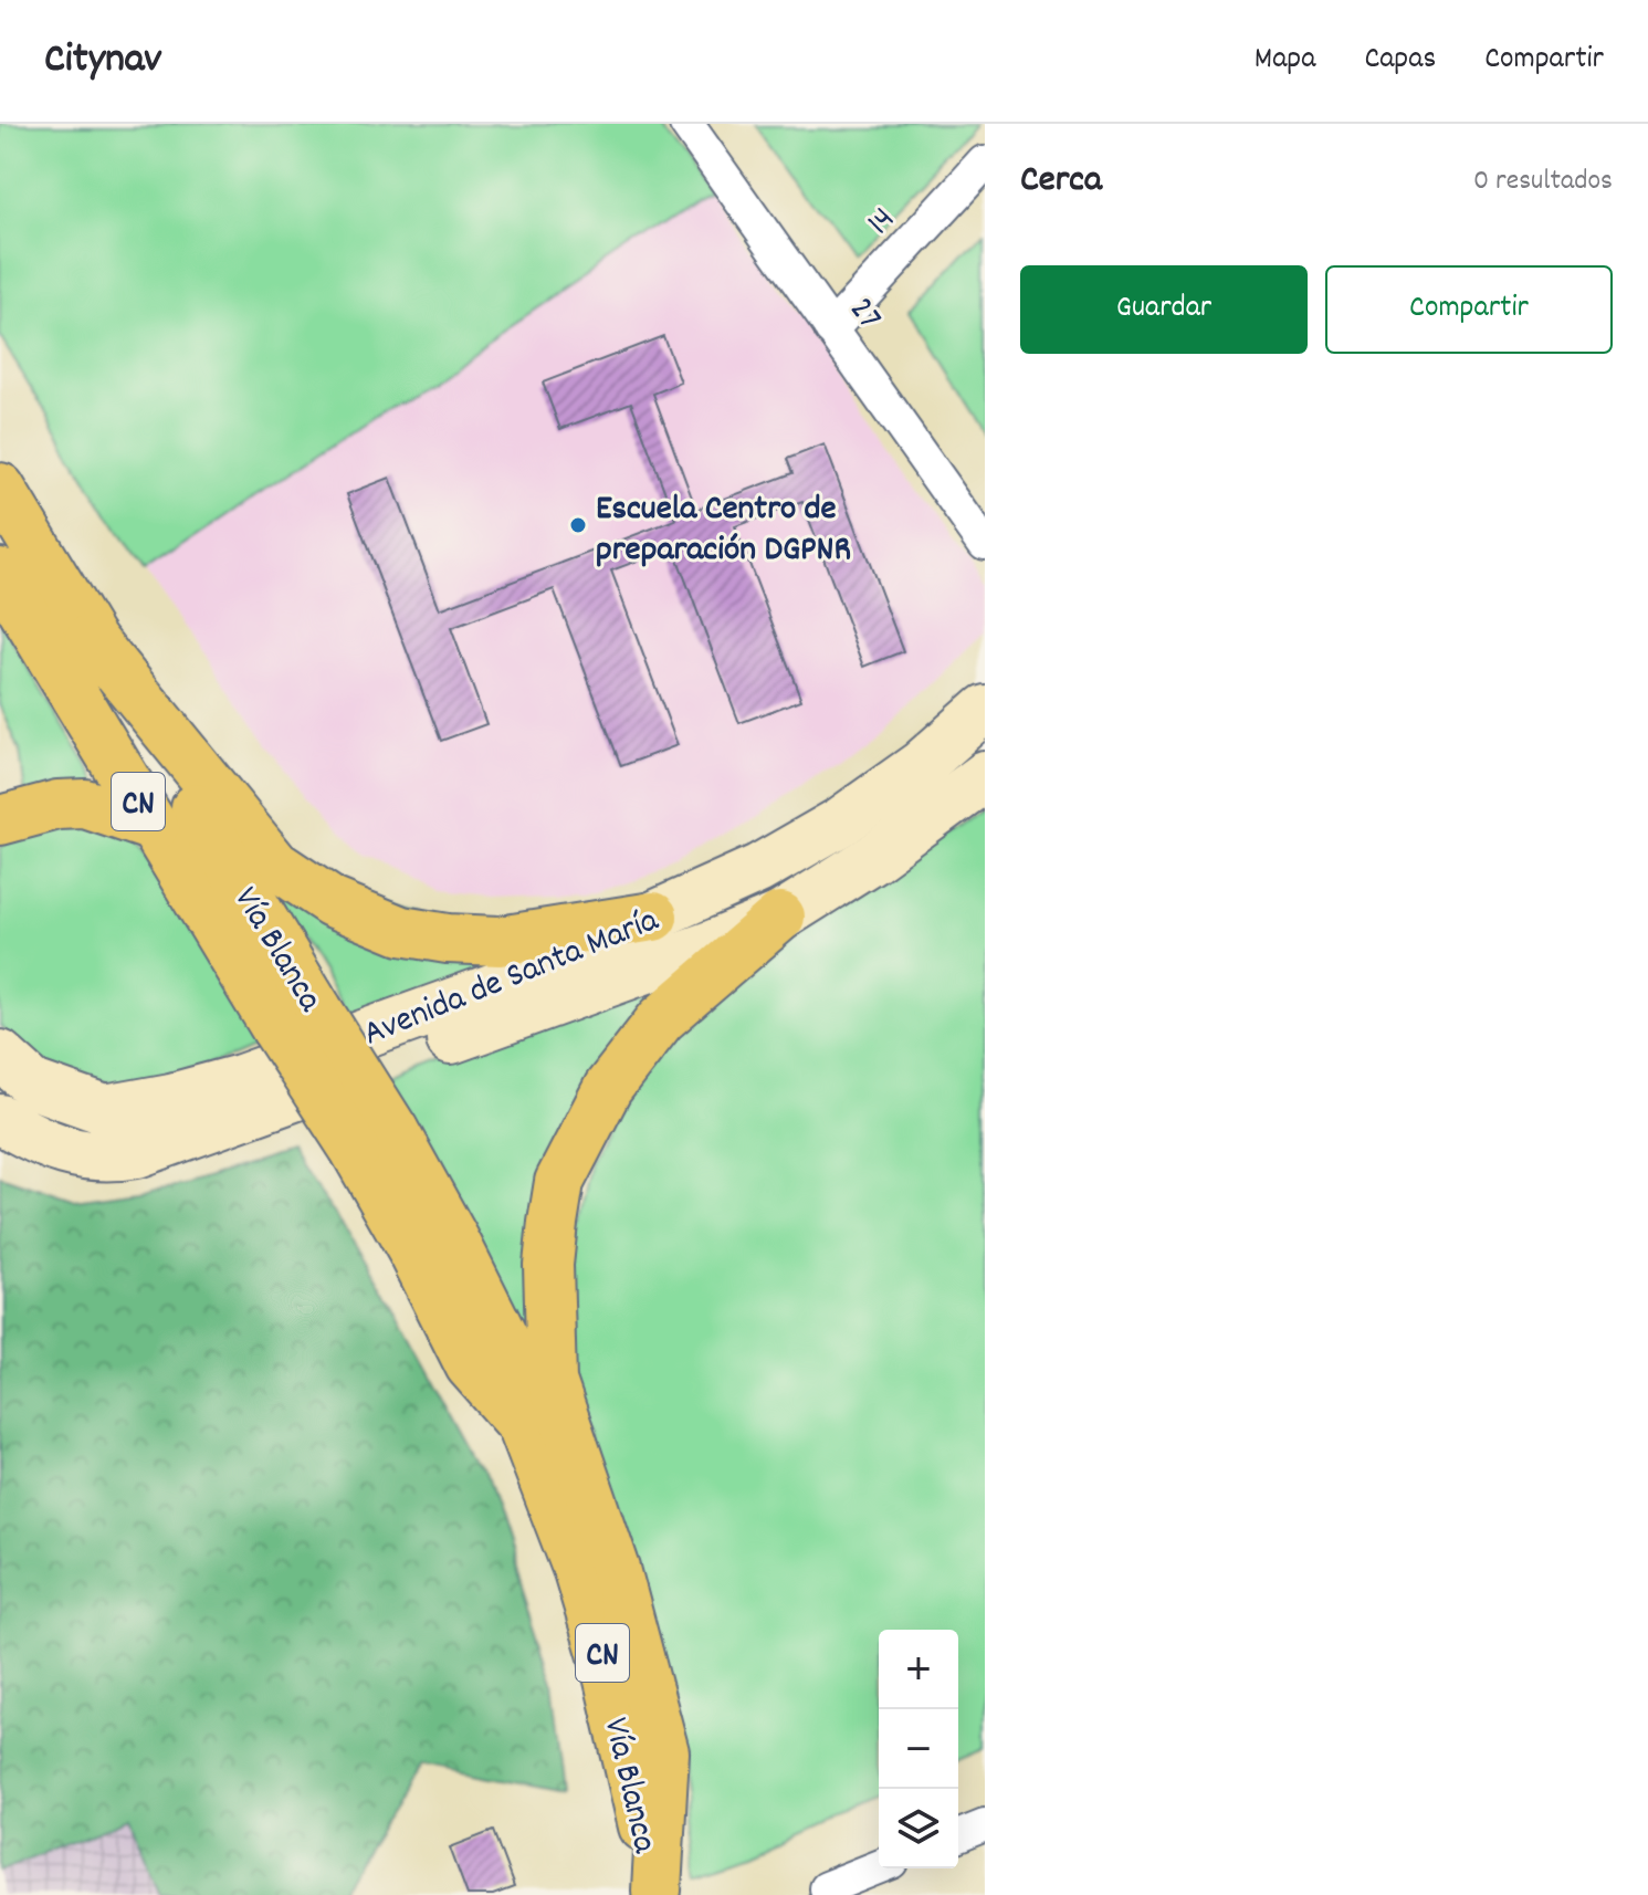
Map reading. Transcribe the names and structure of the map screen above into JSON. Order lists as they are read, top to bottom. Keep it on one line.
{"streets":{"highway":["CN","Vía Blanca"],"street":["14","27","Avenida de Santa María"]},"crossings":[["14","27"]],"places":["Escuela Centro de preparación DGPNR"],"page":{"header":"Citynav","nav":["Mapa","Capas","Compartir"],"heading":["Cerca","0 resultados"],"buttons":["Guardar","Compartir"],"map_buttons":["+","−"]}}
